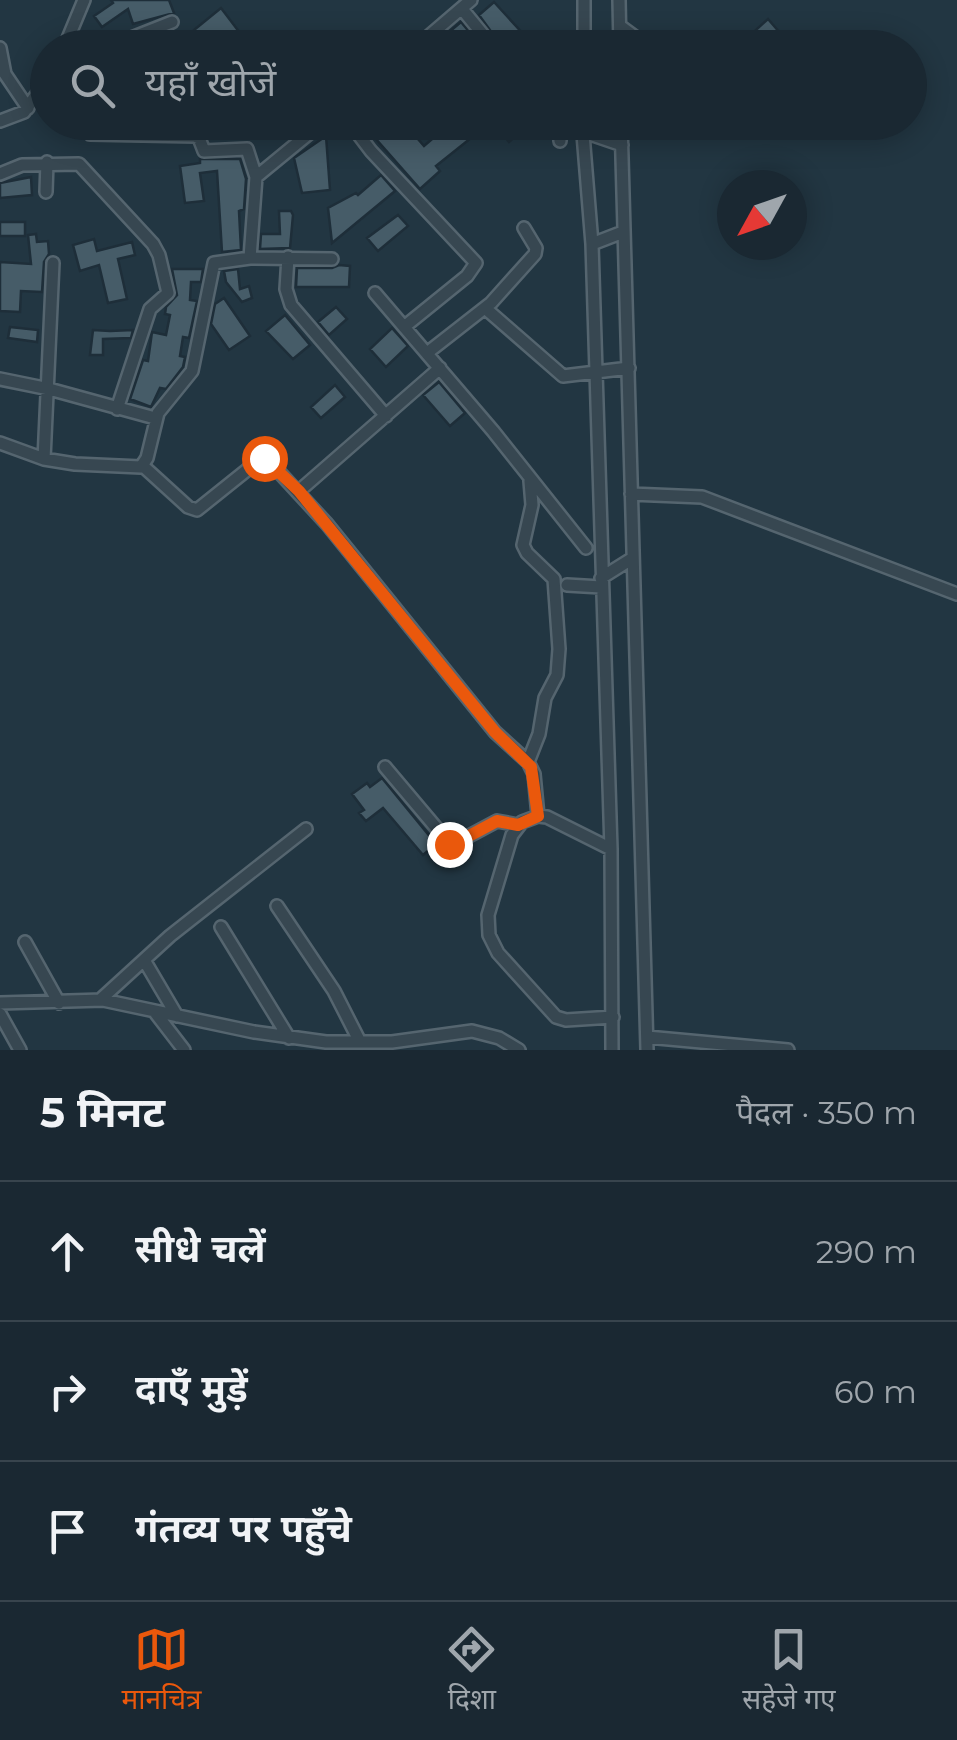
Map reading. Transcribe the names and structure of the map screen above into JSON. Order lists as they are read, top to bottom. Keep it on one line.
{"north":"bottom left","page":{"search":"यहाँ खोजें","heading":["5 मिनट","पैदल · 350 m"],"list":[["सीधे चलें","290 m"],["दाएँ मुड़ें","60 m"],"गंतव्य पर पहुँचे"],"nav":["मानचित्र","दिशा","सहेजे गए"]}}
